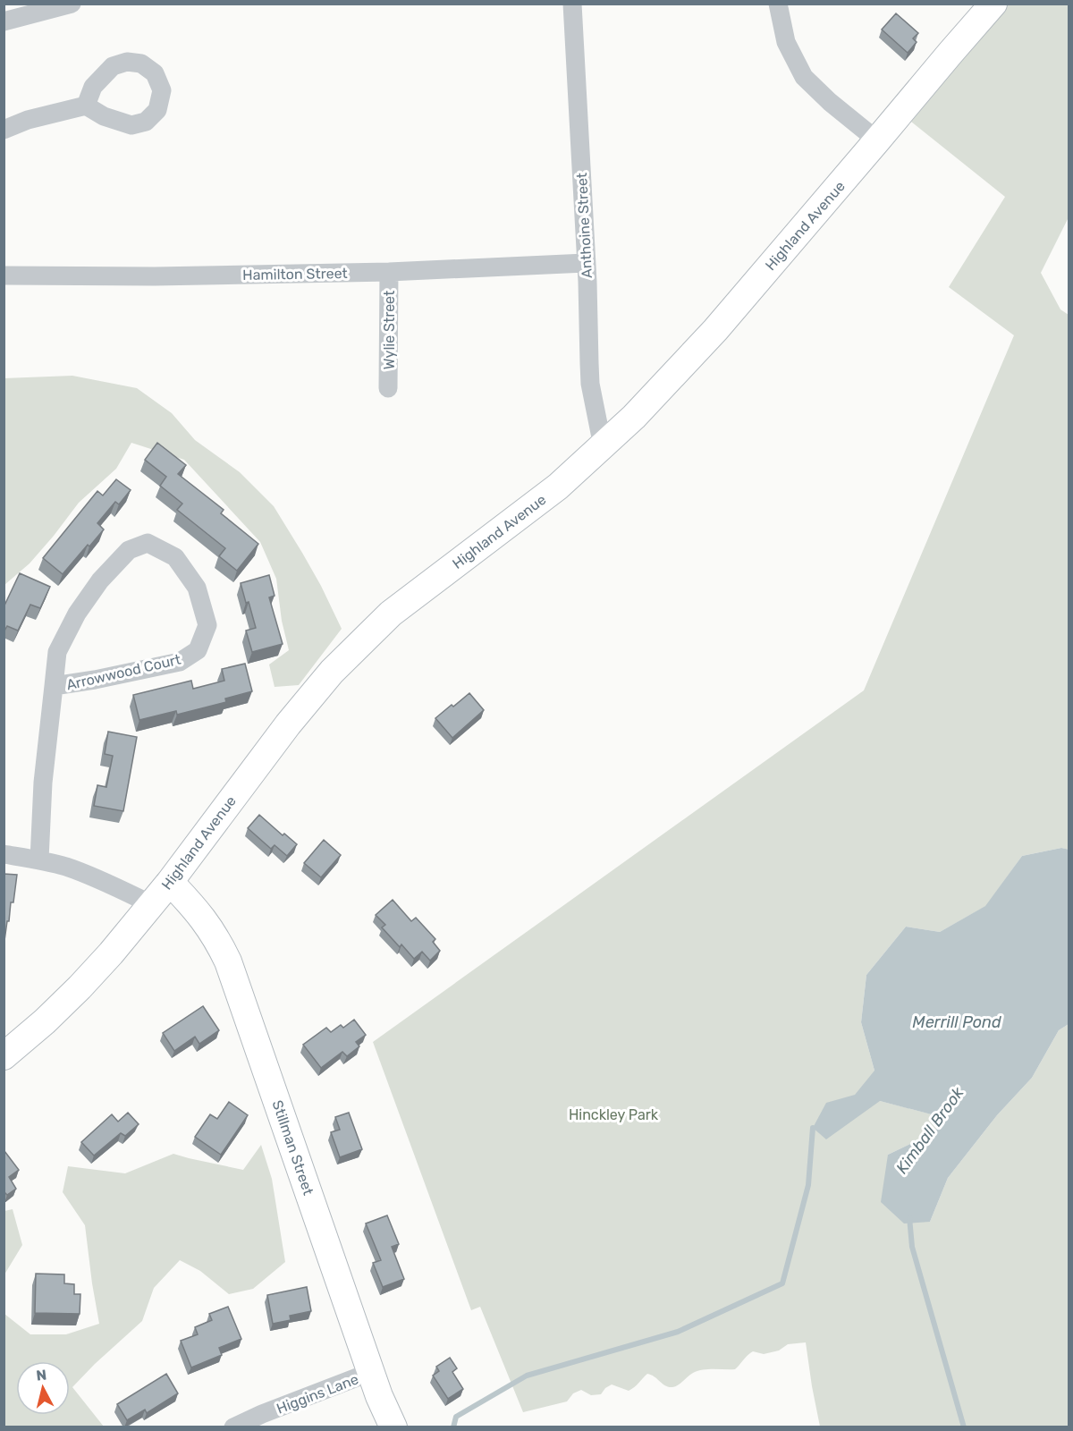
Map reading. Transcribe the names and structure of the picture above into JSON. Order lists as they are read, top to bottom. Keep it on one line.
{"streets":{"street":["Anthoine Street","Highland Avenue","Hamilton Street","Wylie Street","Arrowwood Court","Stillman Street","Higgins Lane"]},"crossings":[["Anthoine Street","Highland Avenue"],["Anthoine Street","Hamilton Street"],["Highland Avenue","Stillman Street"],["Hamilton Street","Wylie Street"],["Stillman Street","Higgins Lane"]],"water":["Merrill Pond","Kimball Brook"],"parks":["Hinckley Park"],"north":"top"}
